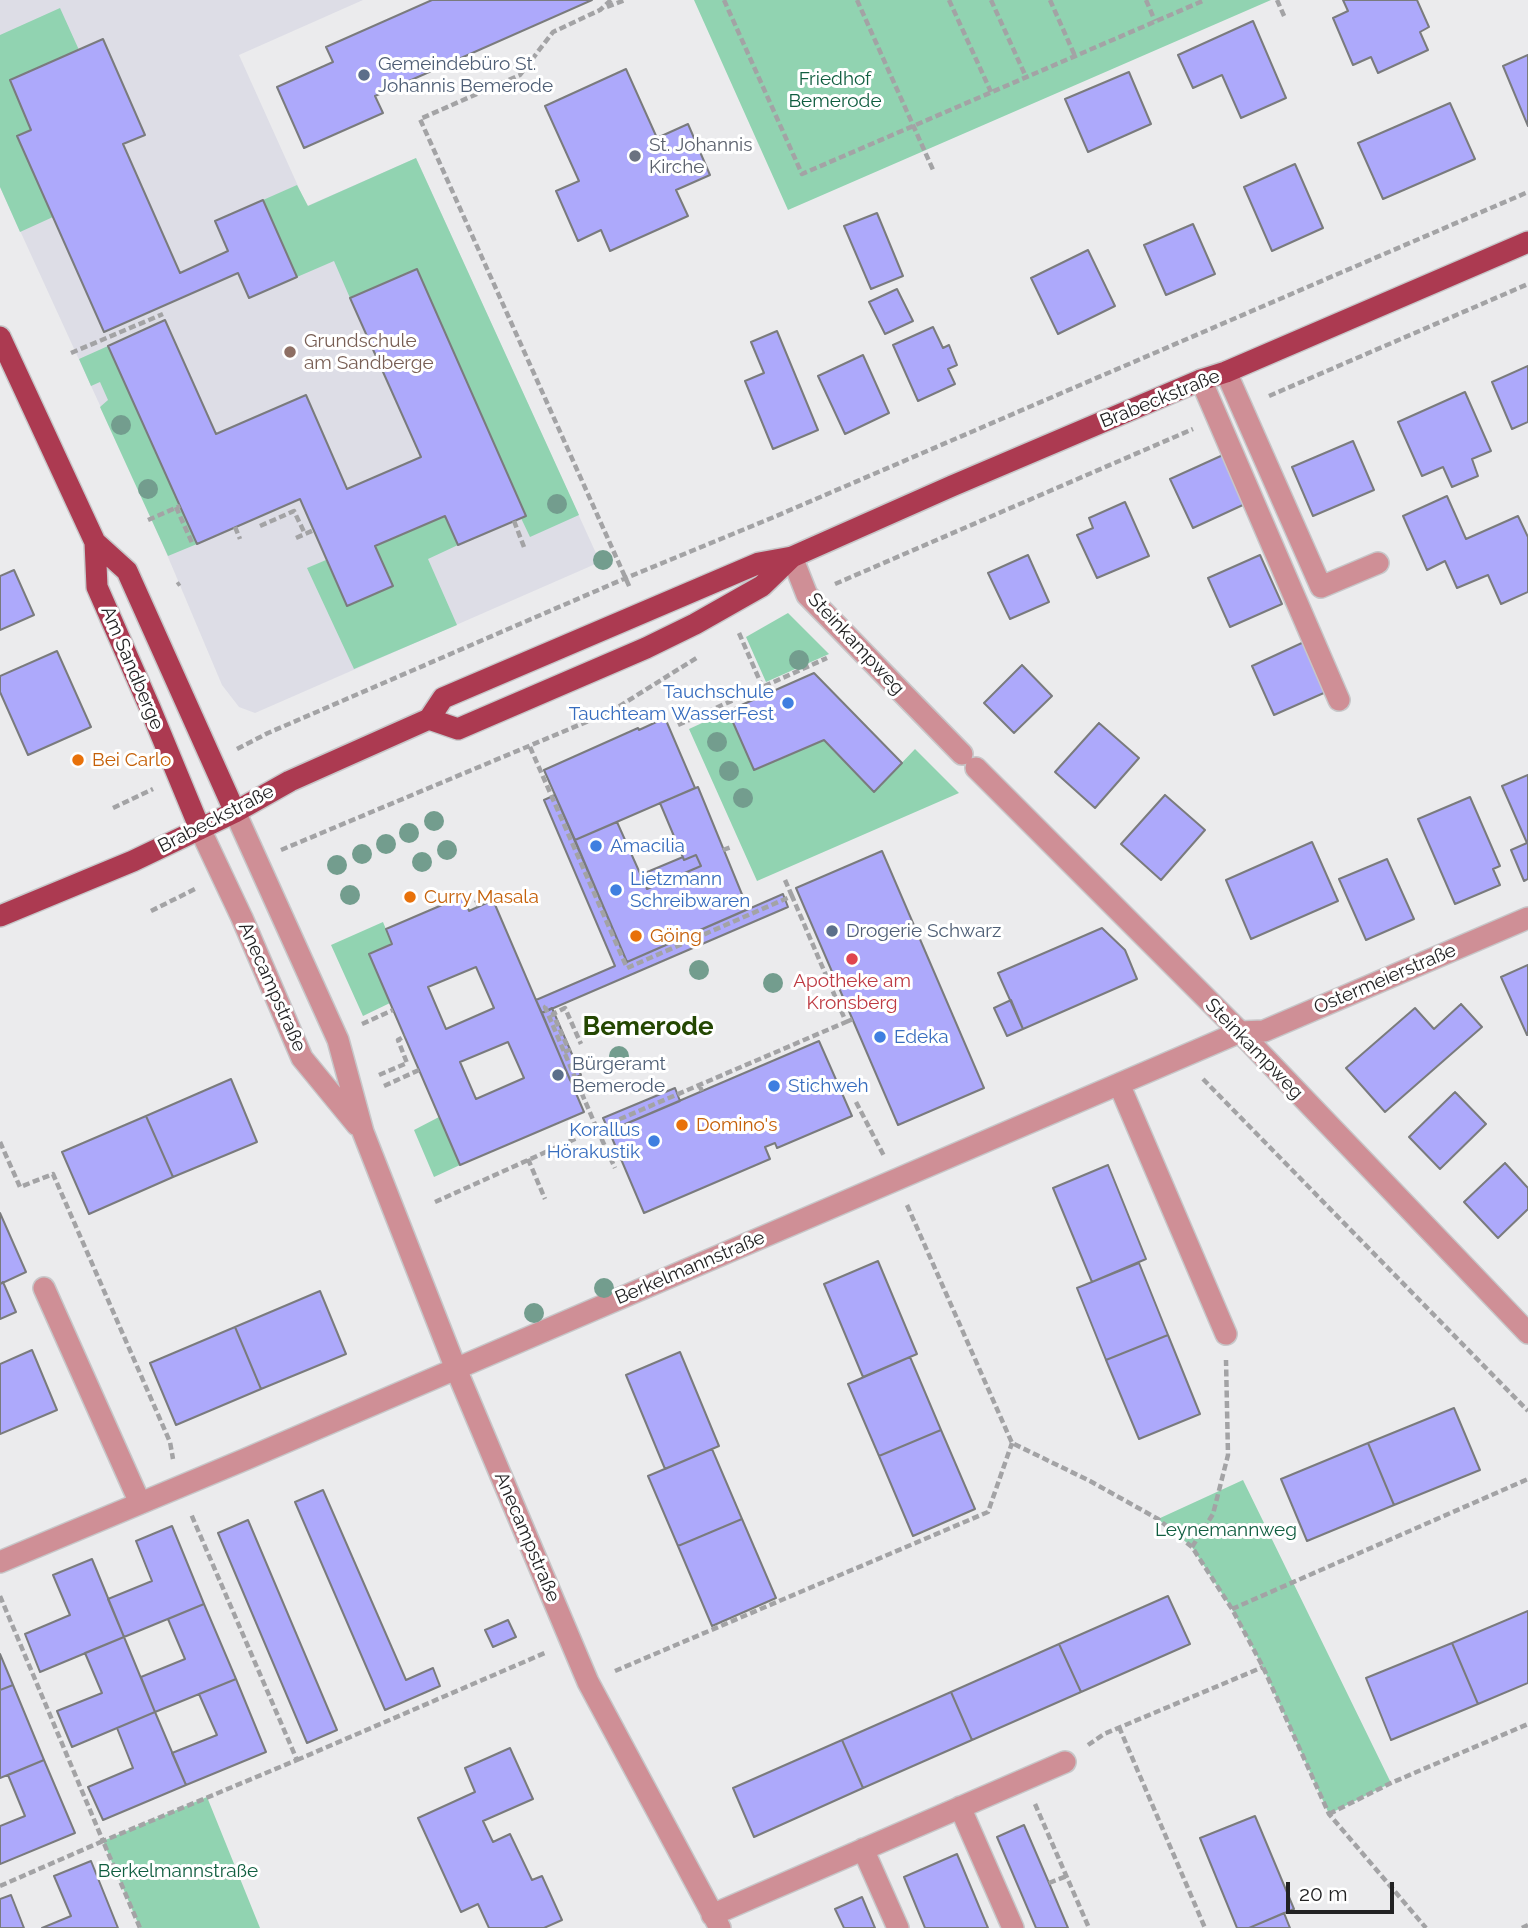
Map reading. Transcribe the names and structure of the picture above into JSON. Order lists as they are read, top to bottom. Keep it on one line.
{"streets":{"main road":["Brabeckstraße","Am Sandberge"],"street":["Steinkampweg","Ostermeierstraße","Anecampstraße","Berkelmannstraße"]},"crossings":[["Brabeckstraße","Steinkampweg"],["Brabeckstraße","Am Sandberge"],["Brabeckstraße","Anecampstraße"],["Steinkampweg","Ostermeierstraße"],["Steinkampweg","Berkelmannstraße"],["Am Sandberge","Anecampstraße"],["Ostermeierstraße","Berkelmannstraße"],["Anecampstraße","Berkelmannstraße"]],"districts":["Bemerode"],"parks":["Friedhof Bemerode","Leynemannweg","Berkelmannstraße"],"places":["Gemeindebüro St. Johannis Bemerode","St. Johannis Kirche","Grundschule am Sandberge","Tauchschule Tauchteam WasserFest","Bei Carlo","Amacilia","Lietzmann Schreibwaren","Curry Masala","Drogerie Schwarz","Göing","Apotheke am Kronsberg","Edeka","Bürgeramt Bemerode","Stichweh","Domino's","Korallus Hörakustik"],"scale_bar":"20 m"}
